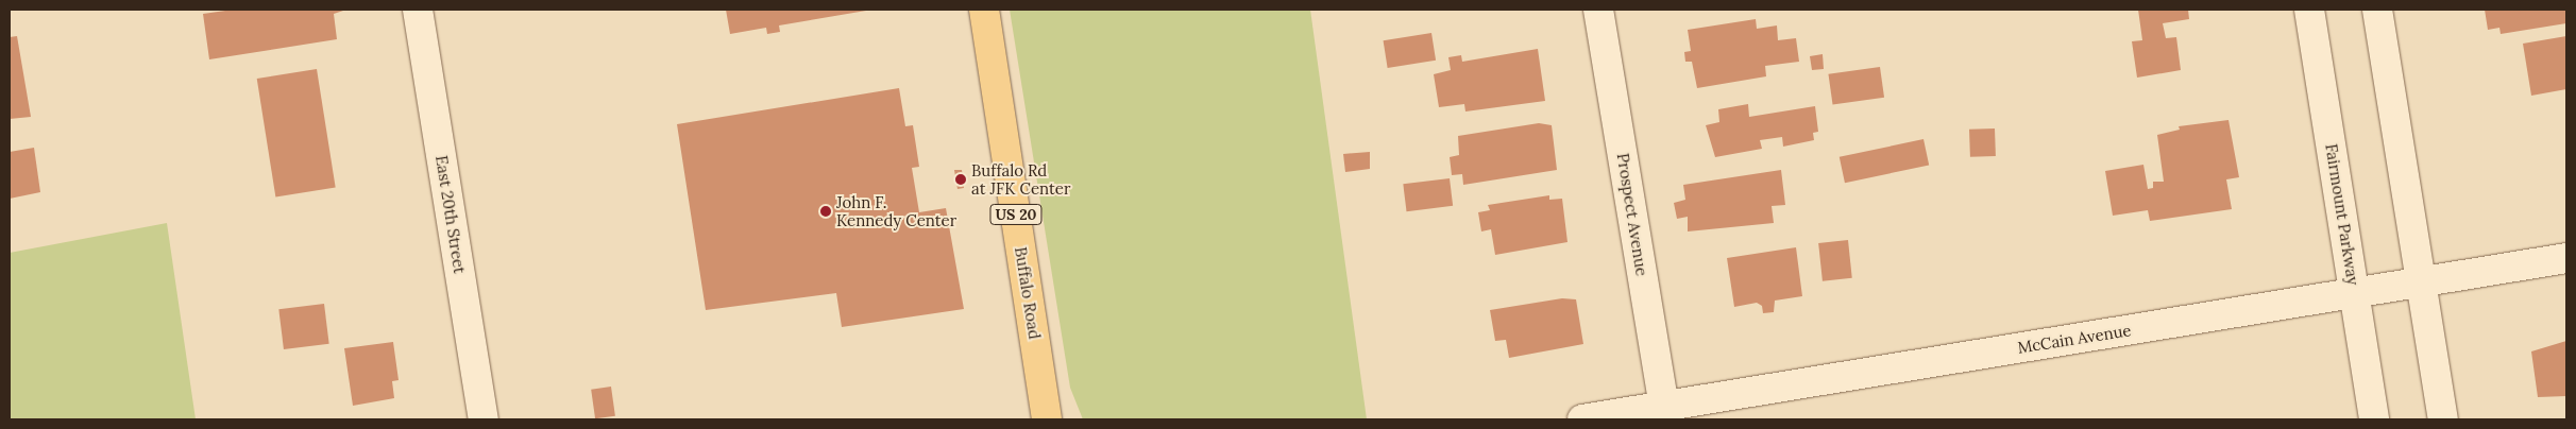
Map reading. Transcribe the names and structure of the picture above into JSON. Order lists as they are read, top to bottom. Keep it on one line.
{"streets":{"main road":["US 20","Buffalo Road"],"street":["East 20th Street","Prospect Avenue","Fairmount Parkway","McCain Avenue"]},"crossings":[["Prospect Avenue","McCain Avenue"],["Fairmount Parkway","McCain Avenue"]],"places":["Buffalo Rd at JFK Center","John F. Kennedy Center"]}
